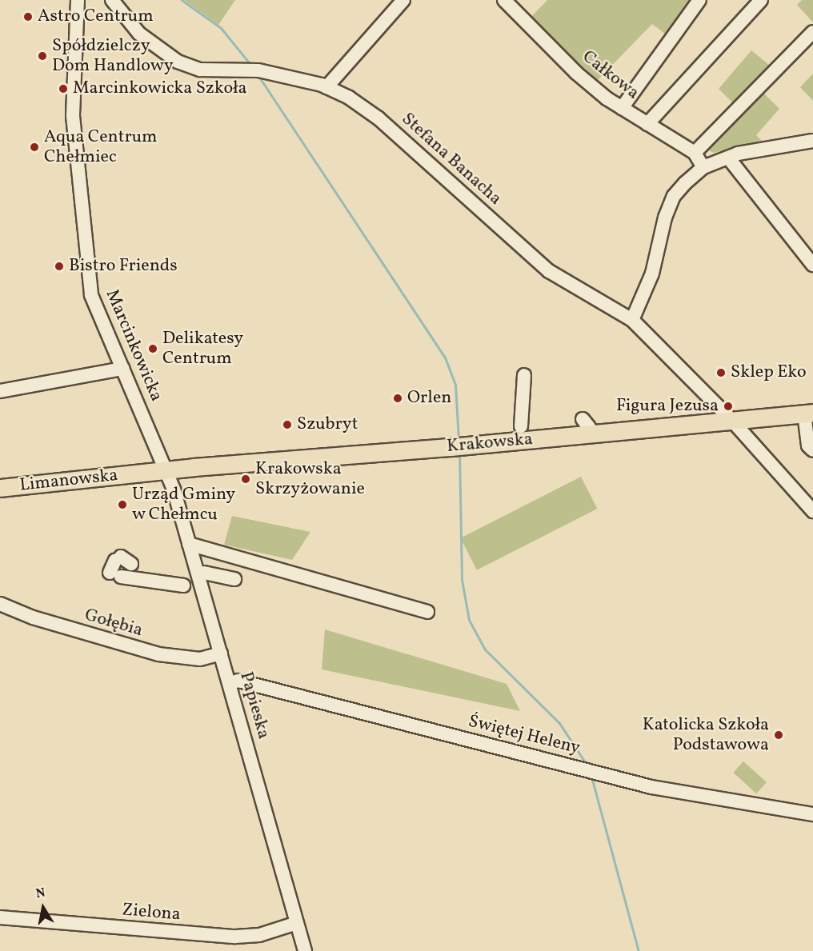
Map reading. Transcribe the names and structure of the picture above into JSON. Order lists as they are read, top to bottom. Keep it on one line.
{"streets":{"main road":["Krakowska","Limanowska"],"street":["Całkowa","Stefana Banacha","Marcinkowicka","Gołębia","Papieska","Świętej Heleny","Zielona"]},"crossings":[["Stefana Banacha","Krakowska"],["Marcinkowicka","Krakowska"],["Marcinkowicka","Limanowska"],["Marcinkowicka","Papieska"],["Krakowska","Limanowska"],["Krakowska","Papieska"],["Limanowska","Papieska"],["Gołębia","Papieska"],["Papieska","Świętej Heleny"],["Papieska","Zielona"]],"places":["Astro Centrum","Spółdzielczy Dom Handlowy","Marcinkowicka Szkoła","Aqua Centrum Chełmiec","Bistro Friends","Delikatesy Centrum","Sklep Eko","Orlen","Figura Jezusa","Szubryt","Krakowska Skrzyżowanie","Urząd Gminy w Chełmcu","Katolicka Szkoła Podstawowa"],"north":"top"}
